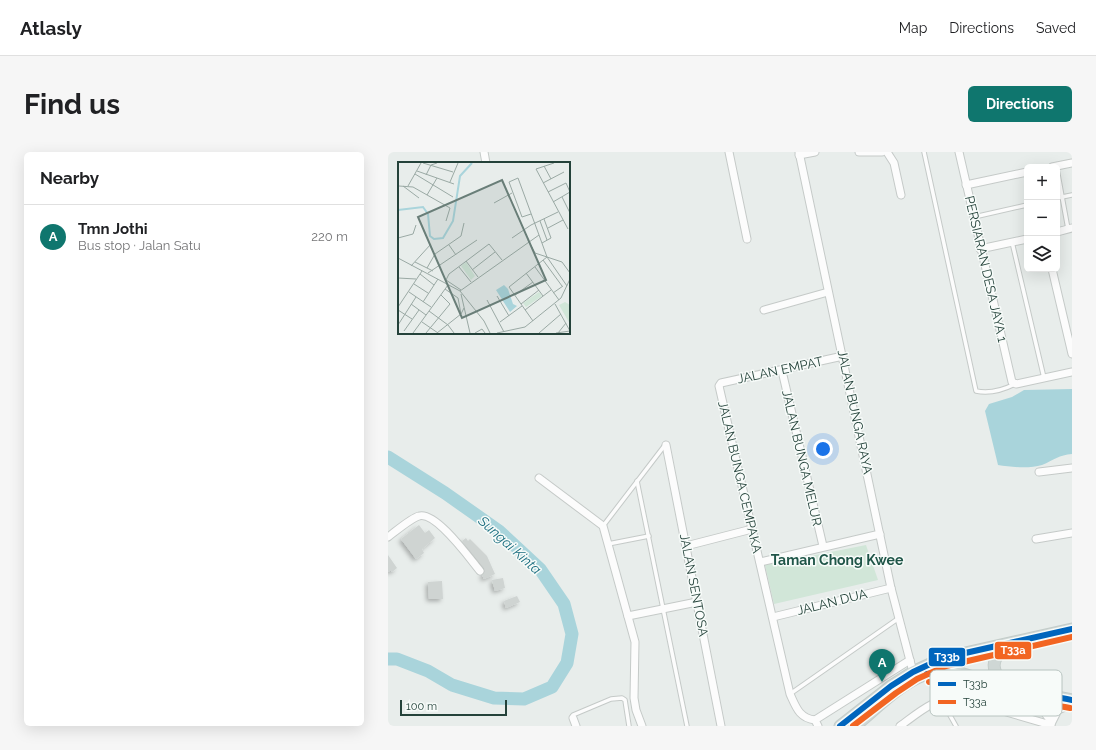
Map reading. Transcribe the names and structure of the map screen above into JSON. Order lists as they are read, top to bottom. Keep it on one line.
{"streets":{"street":["PERSIARAN DESA JAYA 1","JALAN EMPAT","JALAN BUNGA RAYA","JALAN BUNGA MELUR","JALAN BUNGA CEMPAKA","JALAN SENTOSA","JALAN DUA"]},"crossings":[["JALAN EMPAT","JALAN BUNGA RAYA"],["JALAN EMPAT","JALAN BUNGA MELUR"],["JALAN EMPAT","JALAN BUNGA CEMPAKA"],["JALAN BUNGA RAYA","JALAN DUA"],["JALAN BUNGA CEMPAKA","JALAN DUA"]],"districts":["Taman Chong Kwee"],"water":["Sungai Kinta"],"lines":["transit line T33b","transit line T33a"],"legend":["T33b","T33a"],"scale_bar":"100 m","page":{"header":"Atlasly","nav":["Map","Directions","Saved"],"buttons":"Directions","title":"Find us","heading":"Nearby","map_buttons":["+","−"],"list":[{"mark":"A","name":"Tmn Jothi","note":"Bus stop · Jalan Satu","value":"220 m"}],"pins":"A","scale":"100 m"}}
